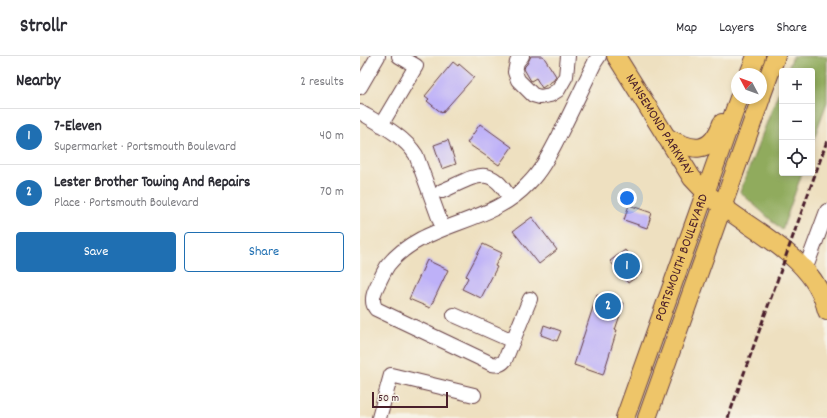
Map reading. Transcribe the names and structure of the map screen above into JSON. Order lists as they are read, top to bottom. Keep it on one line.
{"streets":{"main road":["NANSEMOND PARKWAY","PORTSMOUTH BOULEVARD"]},"crossings":[["NANSEMOND PARKWAY","PORTSMOUTH BOULEVARD"]],"scale_bar":"50 m","north":"top left","page":{"header":"Strollr","nav":["Map","Layers","Share"],"heading":["Nearby","2 results"],"map_buttons":["+","−"],"list":[{"mark":"1","name":"7-Eleven","note":"Supermarket · Portsmouth Boulevard","value":"40 m"},{"mark":"2","name":"Lester Brother Towing And Repairs","note":"Place · Portsmouth Boulevard","value":"70 m"}],"buttons":["Save","Share"],"pins":["1","2"],"scale":"50 m"}}
